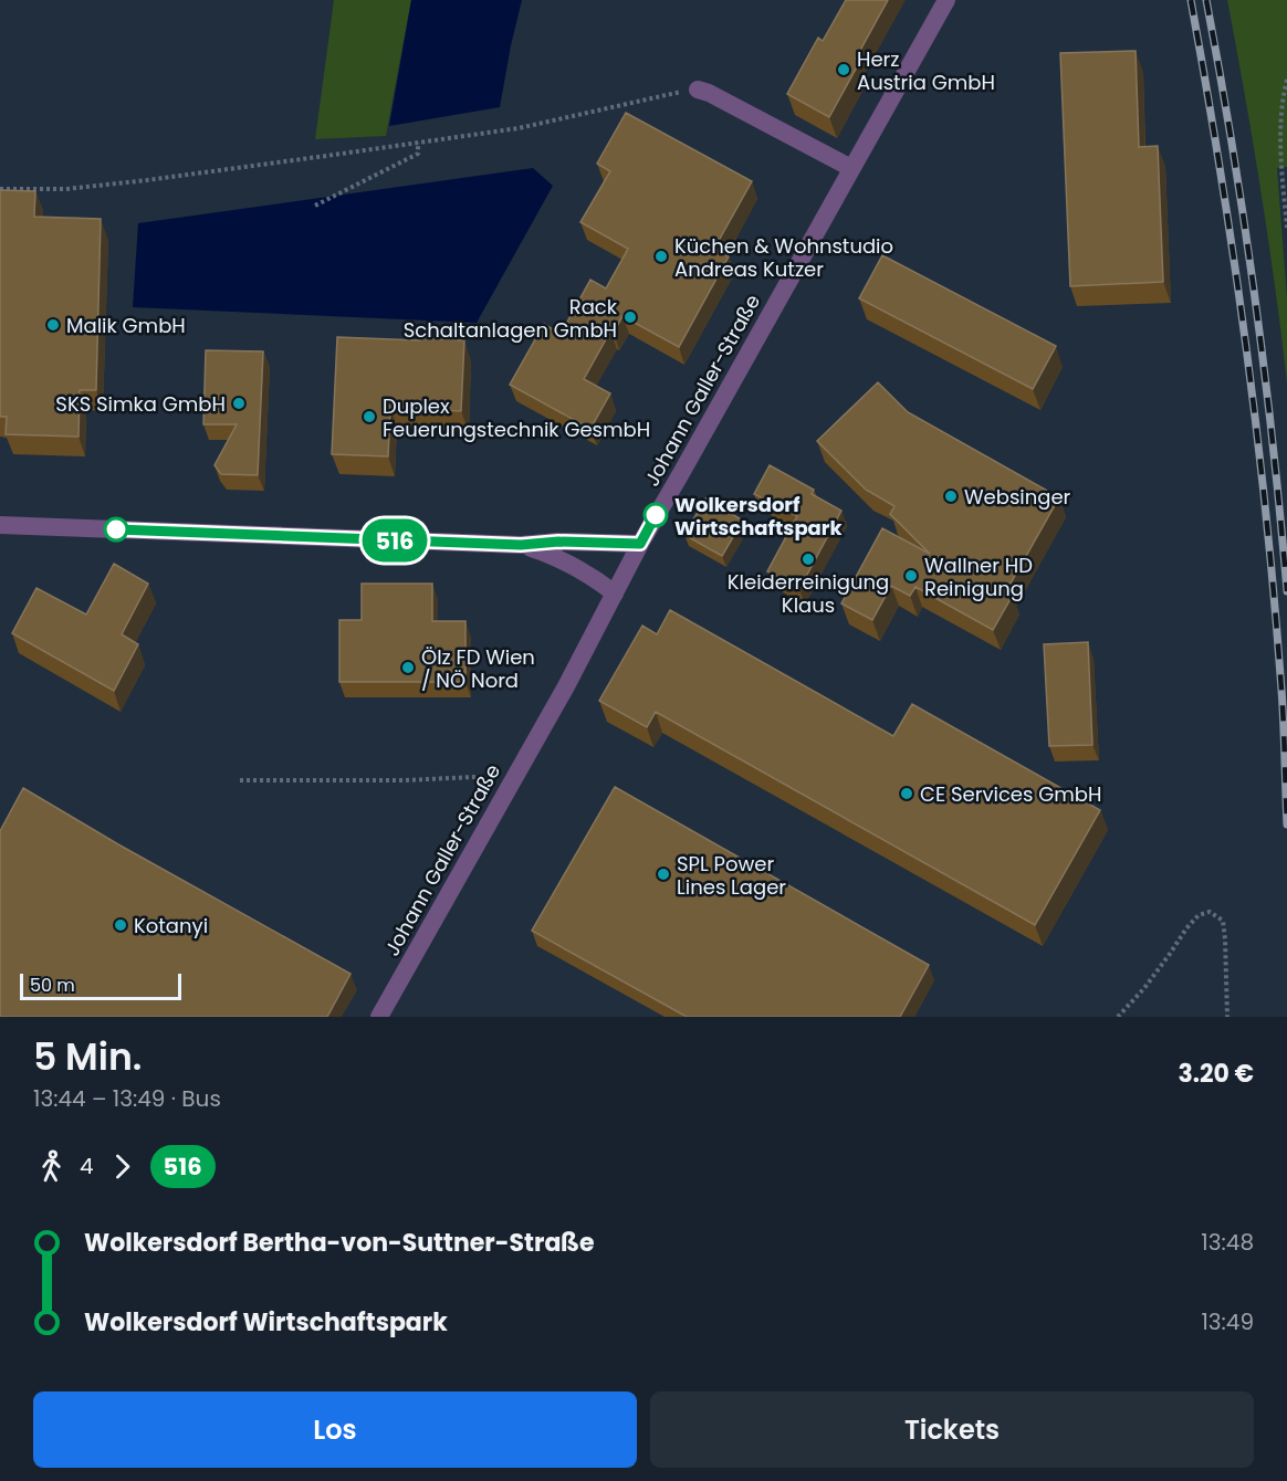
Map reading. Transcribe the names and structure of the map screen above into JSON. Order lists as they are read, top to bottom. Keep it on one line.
{"streets":{"street":["Johann Galler-Straße"]},"places":["Herz Austria GmbH","Küchen & Wohnstudio Andreas Kutzer","Rack Schaltanlagen GmbH","Malik GmbH","SKS Simka GmbH","Duplex Feuerungstechnik GesmbH","Websinger","Wolkersdorf Wirtschaftspark","Kleiderreinigung Klaus","Wallner HD Reinigung","Ölz FD Wien / NÖ Nord","CE Services GmbH","SPL Power Lines Lager","Kotanyi"],"lines":["bus line 516"],"scale_bar":"50 m","page":{"on_map":"516","scale":"50 m","heading":["5 Min.","13:44 – 13:49 · Bus","3.20 €"],"legs":["4","516"],"list":[{"name":"Wolkersdorf Bertha-von-Suttner-Straße","value":"13:48"},{"name":"Wolkersdorf Wirtschaftspark","value":"13:49"}],"buttons":["Los","Tickets"]}}
